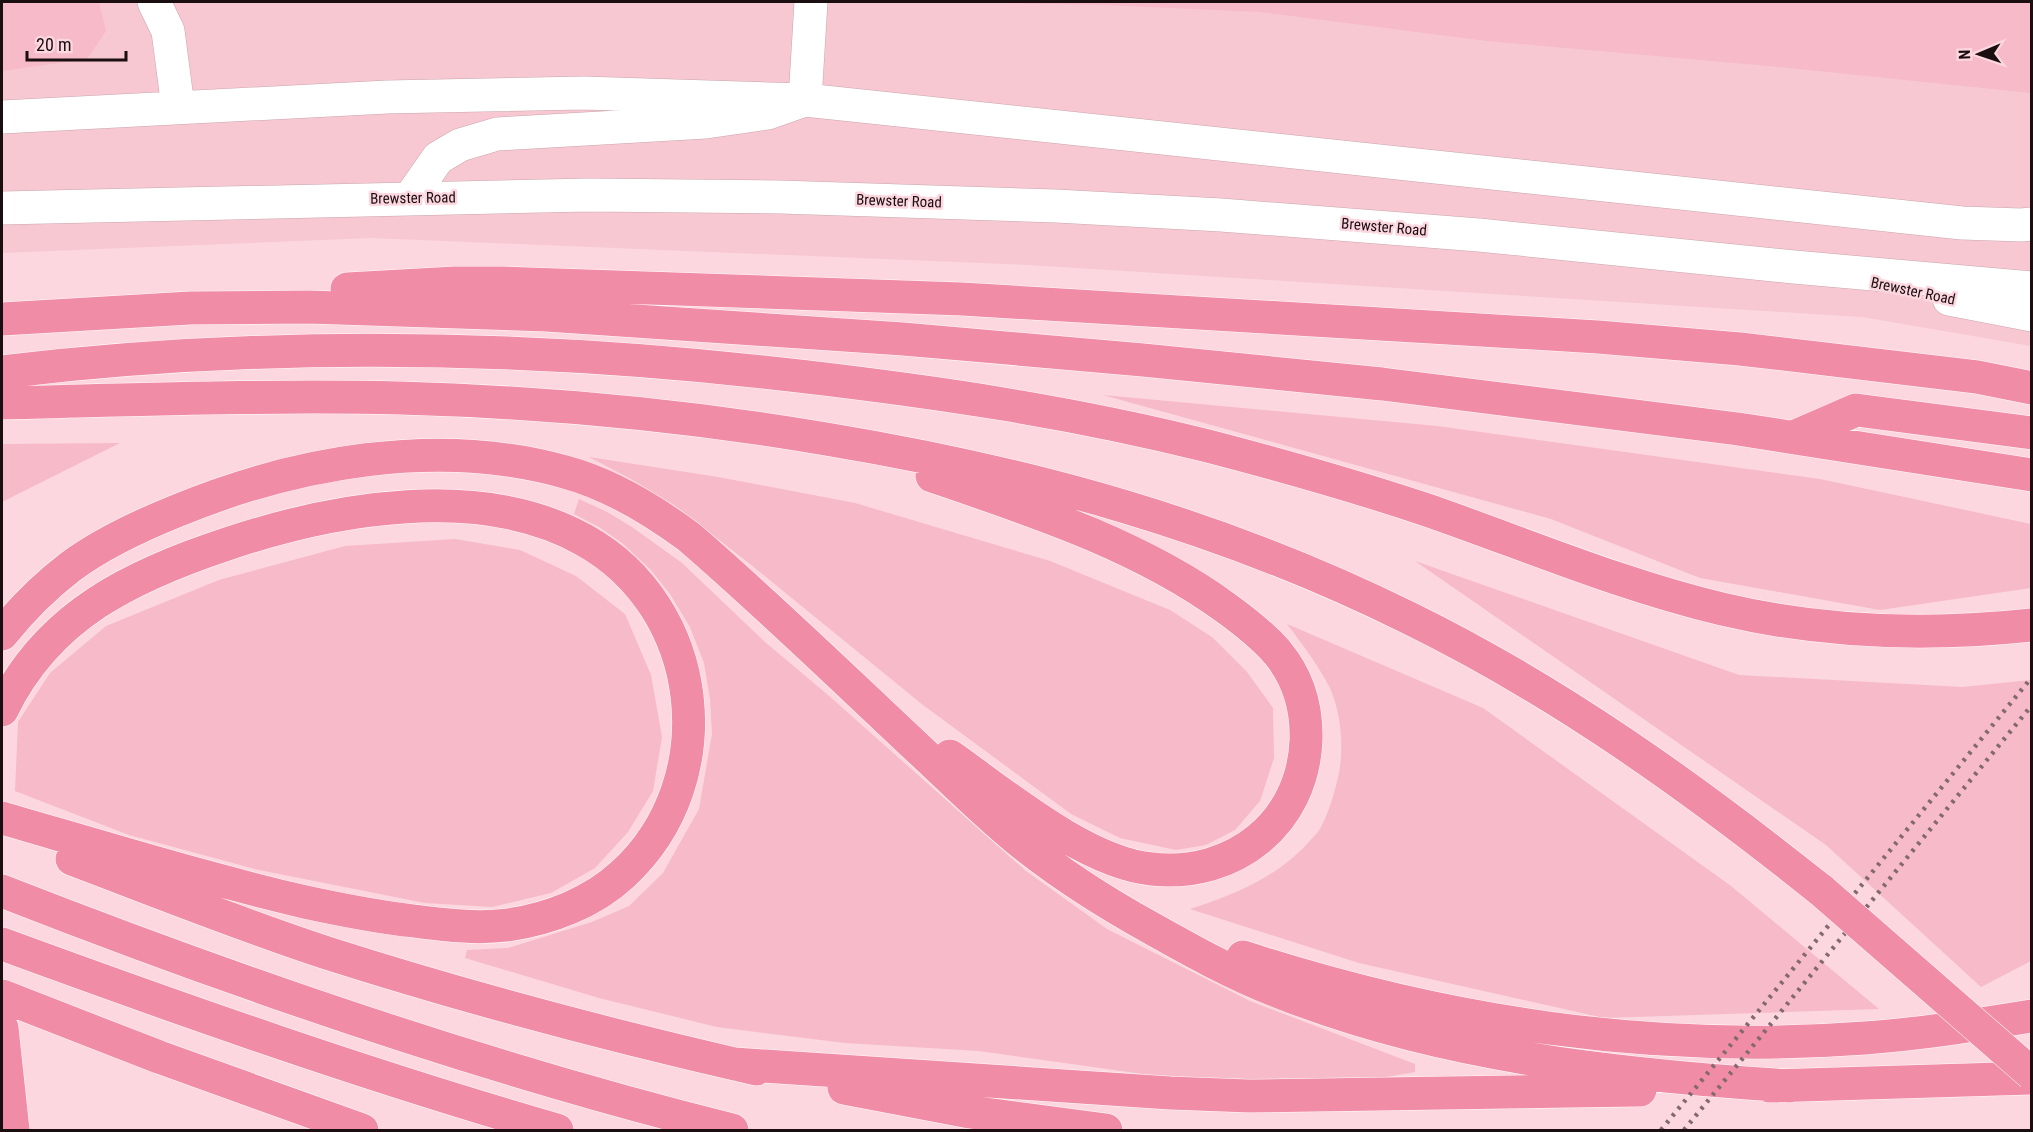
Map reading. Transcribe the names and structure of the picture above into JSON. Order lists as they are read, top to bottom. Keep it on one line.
{"streets":{"street":["Brewster Road"]},"scale_bar":"20 m","north":"left"}
